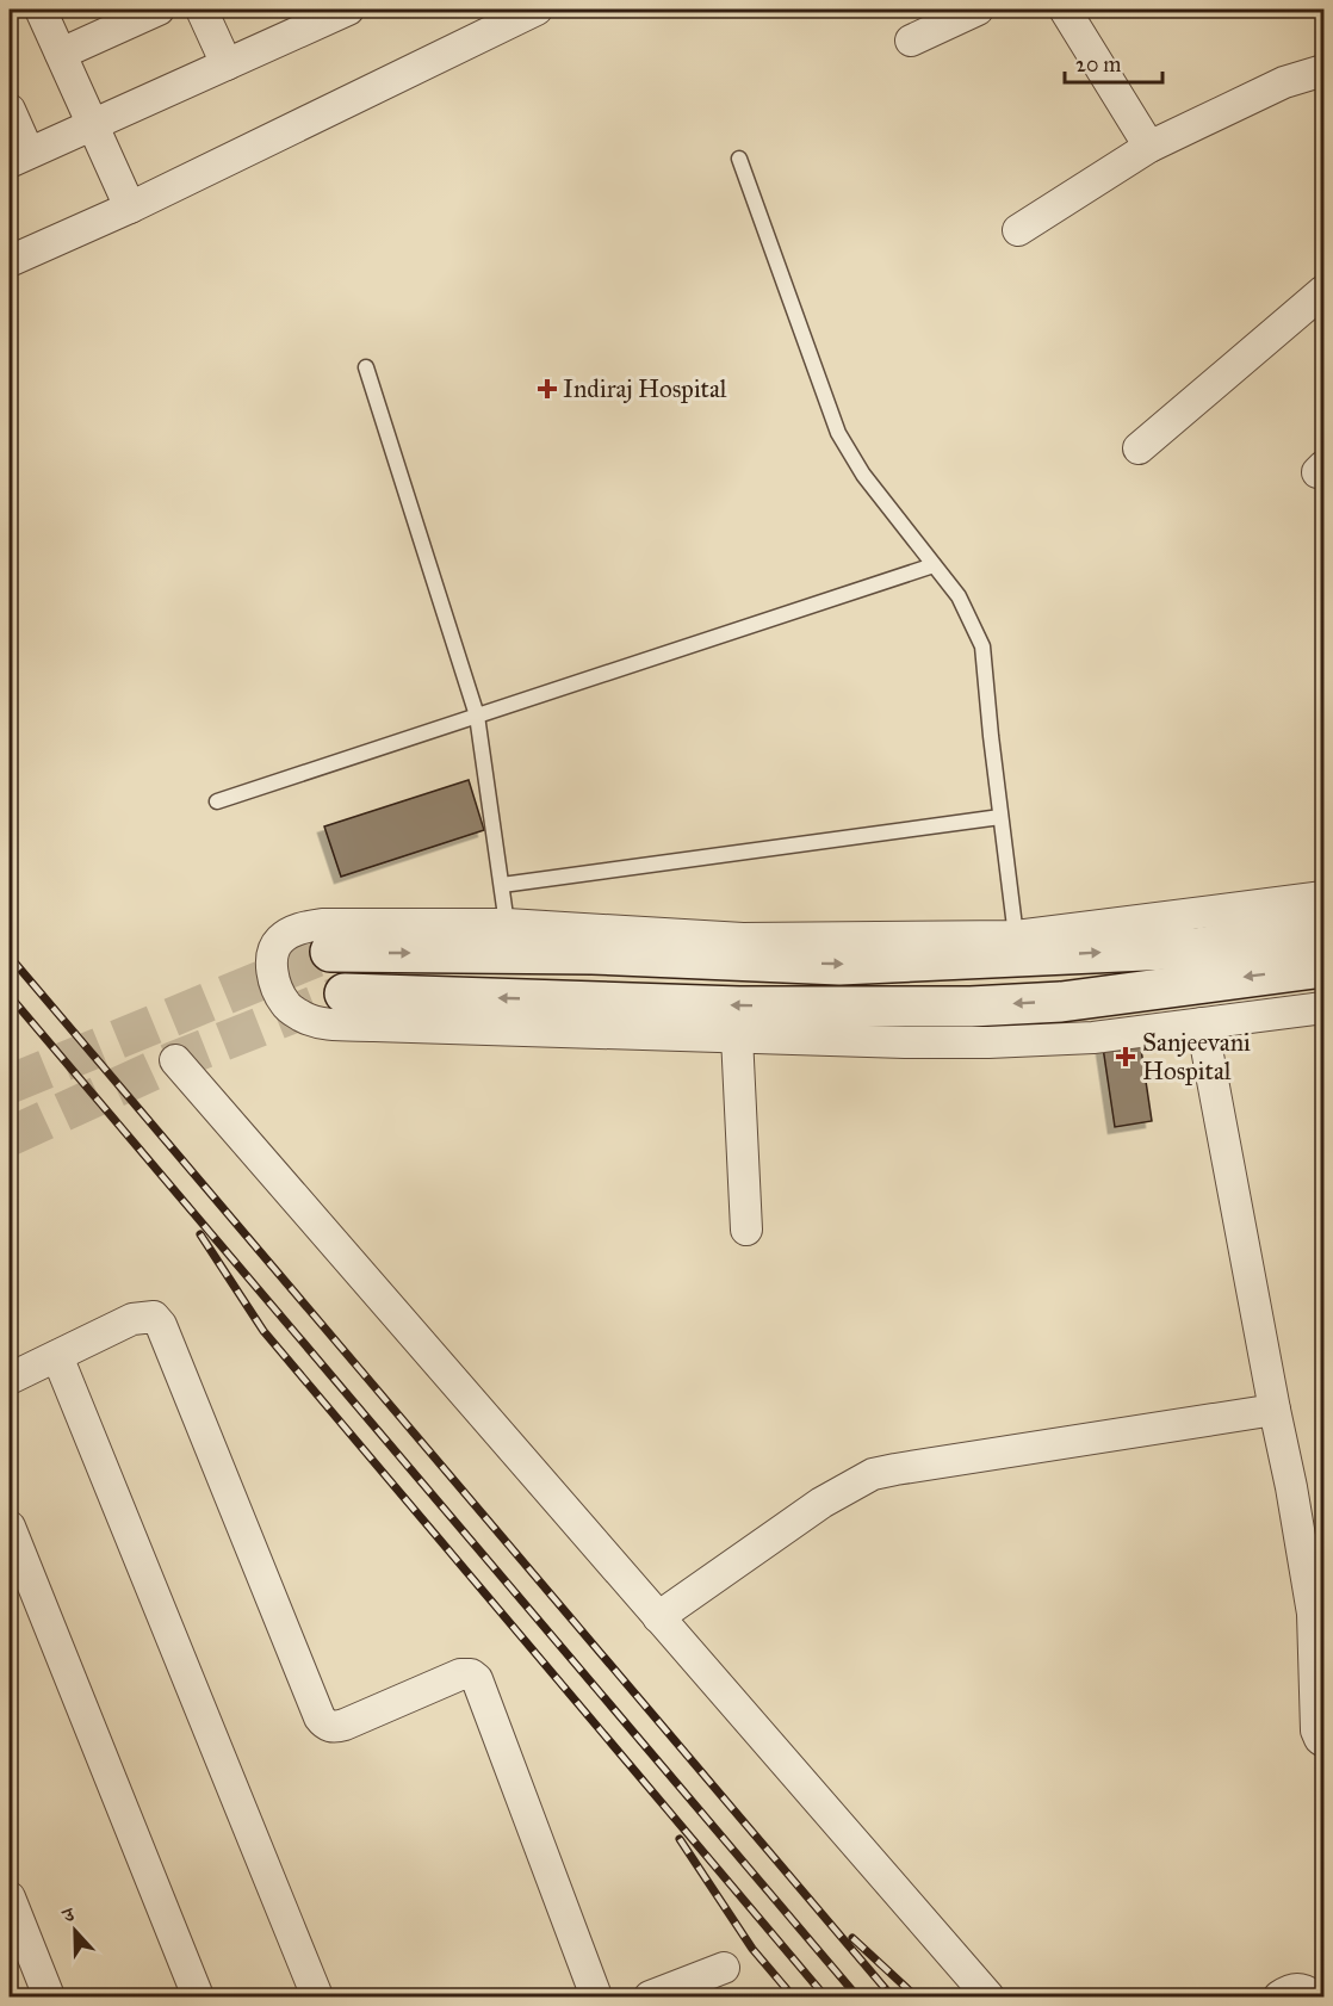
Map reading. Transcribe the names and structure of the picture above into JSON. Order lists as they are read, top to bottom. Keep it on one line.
{"places":{"health":["Indiraj Hospital","Sanjeevani Hospital"]},"scale_bar":"20 m","north":"top"}
